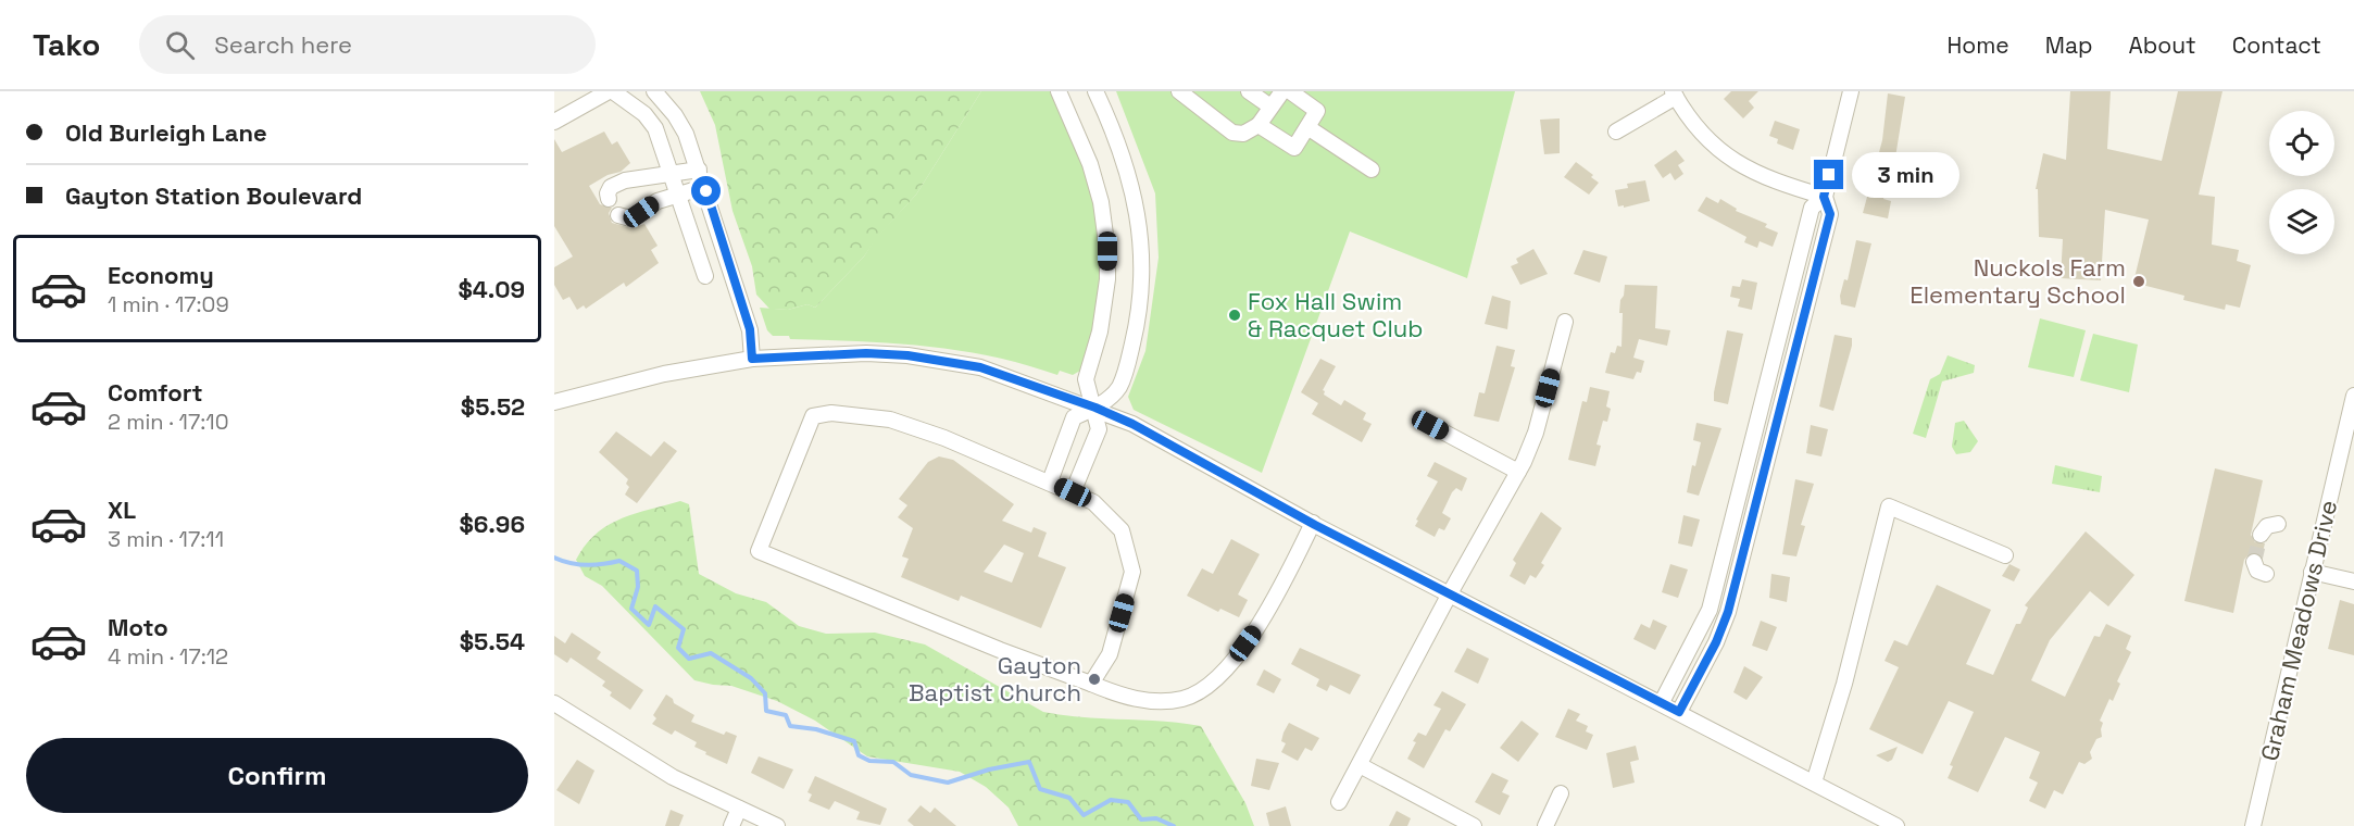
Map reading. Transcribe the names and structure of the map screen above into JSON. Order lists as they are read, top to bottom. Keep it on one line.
{"streets":{"street":["Graham Meadows Drive"]},"places":["Nuckols Farm Elementary School","Fox Hall Swim & Racquet Club","Gayton Baptist Church"],"page":{"header":"Tako","search":"Search here","nav":["Home","Map","About","Contact"],"banner":["Old Burleigh Lane","Gayton Station Boulevard"],"bubble":"3 min","list":[{"name":"Economy","note":"1 min · 17:09","value":"$4.09"},{"name":"Comfort","note":"2 min · 17:10","value":"$5.52"},{"name":"XL","note":"3 min · 17:11","value":"$6.96"},{"name":"Moto","note":"4 min · 17:12","value":"$5.54"}],"buttons":"Confirm"}}
